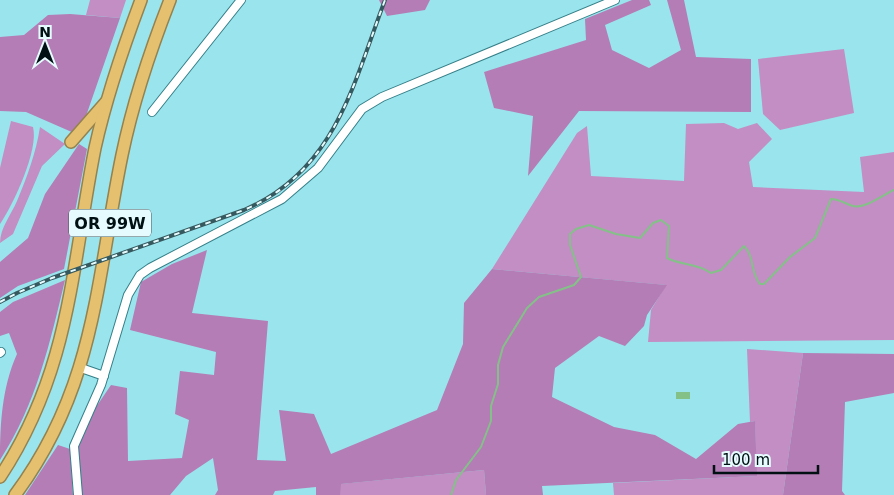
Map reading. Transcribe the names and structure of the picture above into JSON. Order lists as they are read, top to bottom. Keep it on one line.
{"streets":{"highway":["OR 99W"]},"scale_bar":"100 m","north":"top"}
